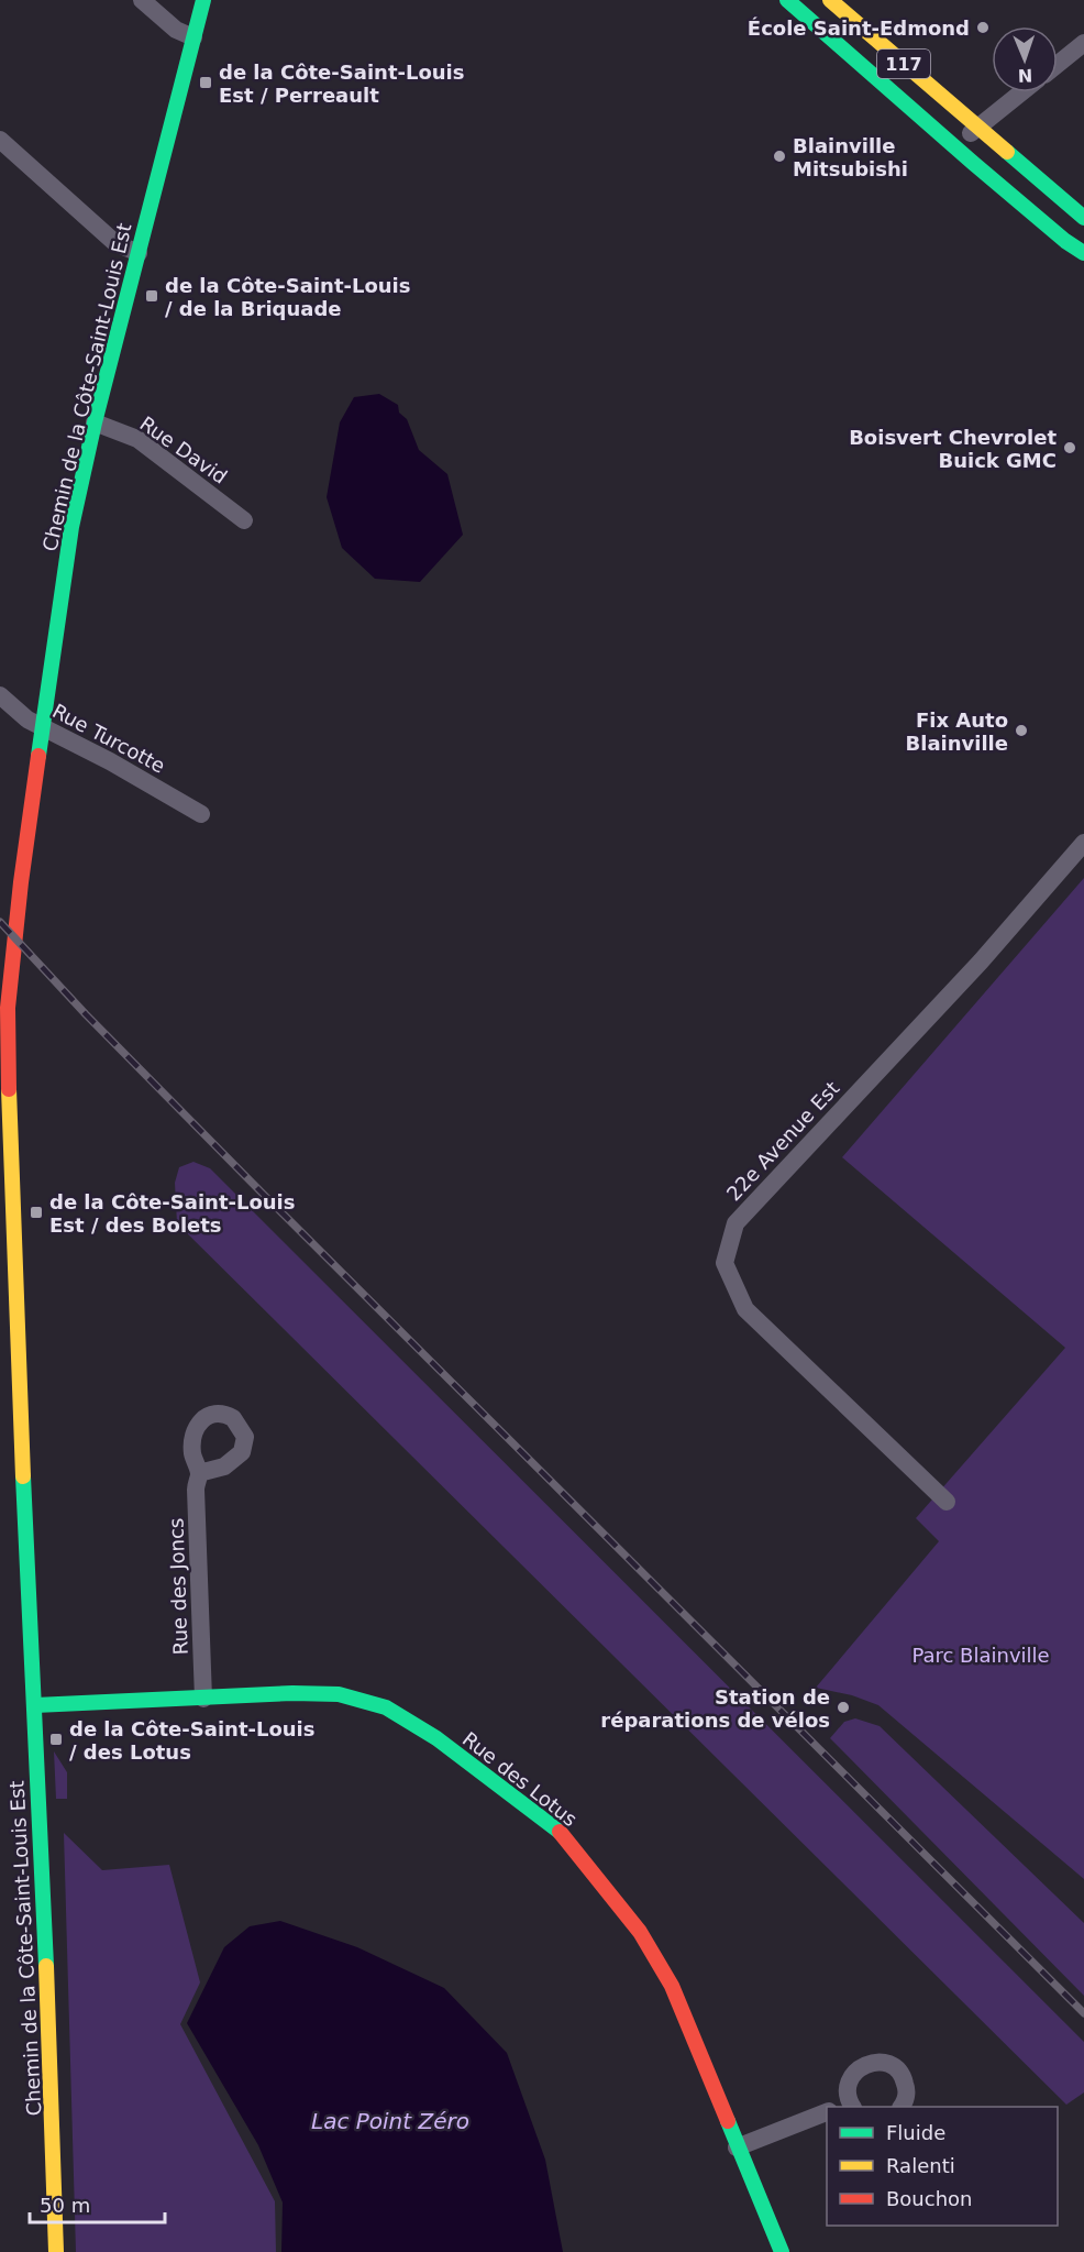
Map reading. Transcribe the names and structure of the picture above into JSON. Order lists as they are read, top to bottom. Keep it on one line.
{"streets":{"street":["117","Chemin de la Côte-Saint-Louis Est","Rue David","Rue Turcotte","22e Avenue Est","Rue des Joncs","Rue des Lotus"]},"crossings":[["Chemin de la Côte-Saint-Louis Est","Rue David"],["Chemin de la Côte-Saint-Louis Est","Rue Turcotte"],["Chemin de la Côte-Saint-Louis Est","Rue des Lotus"],["Rue des Joncs","Rue des Lotus"]],"water":["Lac Point Zéro"],"parks":["Parc Blainville"],"places":{"other":["École Saint-Edmond","Blainville Mitsubishi","Boisvert Chevrolet Buick GMC","Fix Auto Blainville","Station de réparations de vélos"],"transit":["de la Côte-Saint-Louis Est / Perreault","de la Côte-Saint-Louis / de la Briquade","de la Côte-Saint-Louis Est / des Bolets","de la Côte-Saint-Louis / des Lotus"]},"legend":["Fluide","Ralenti","Bouchon"],"scale_bar":"50 m","north":"bottom"}
